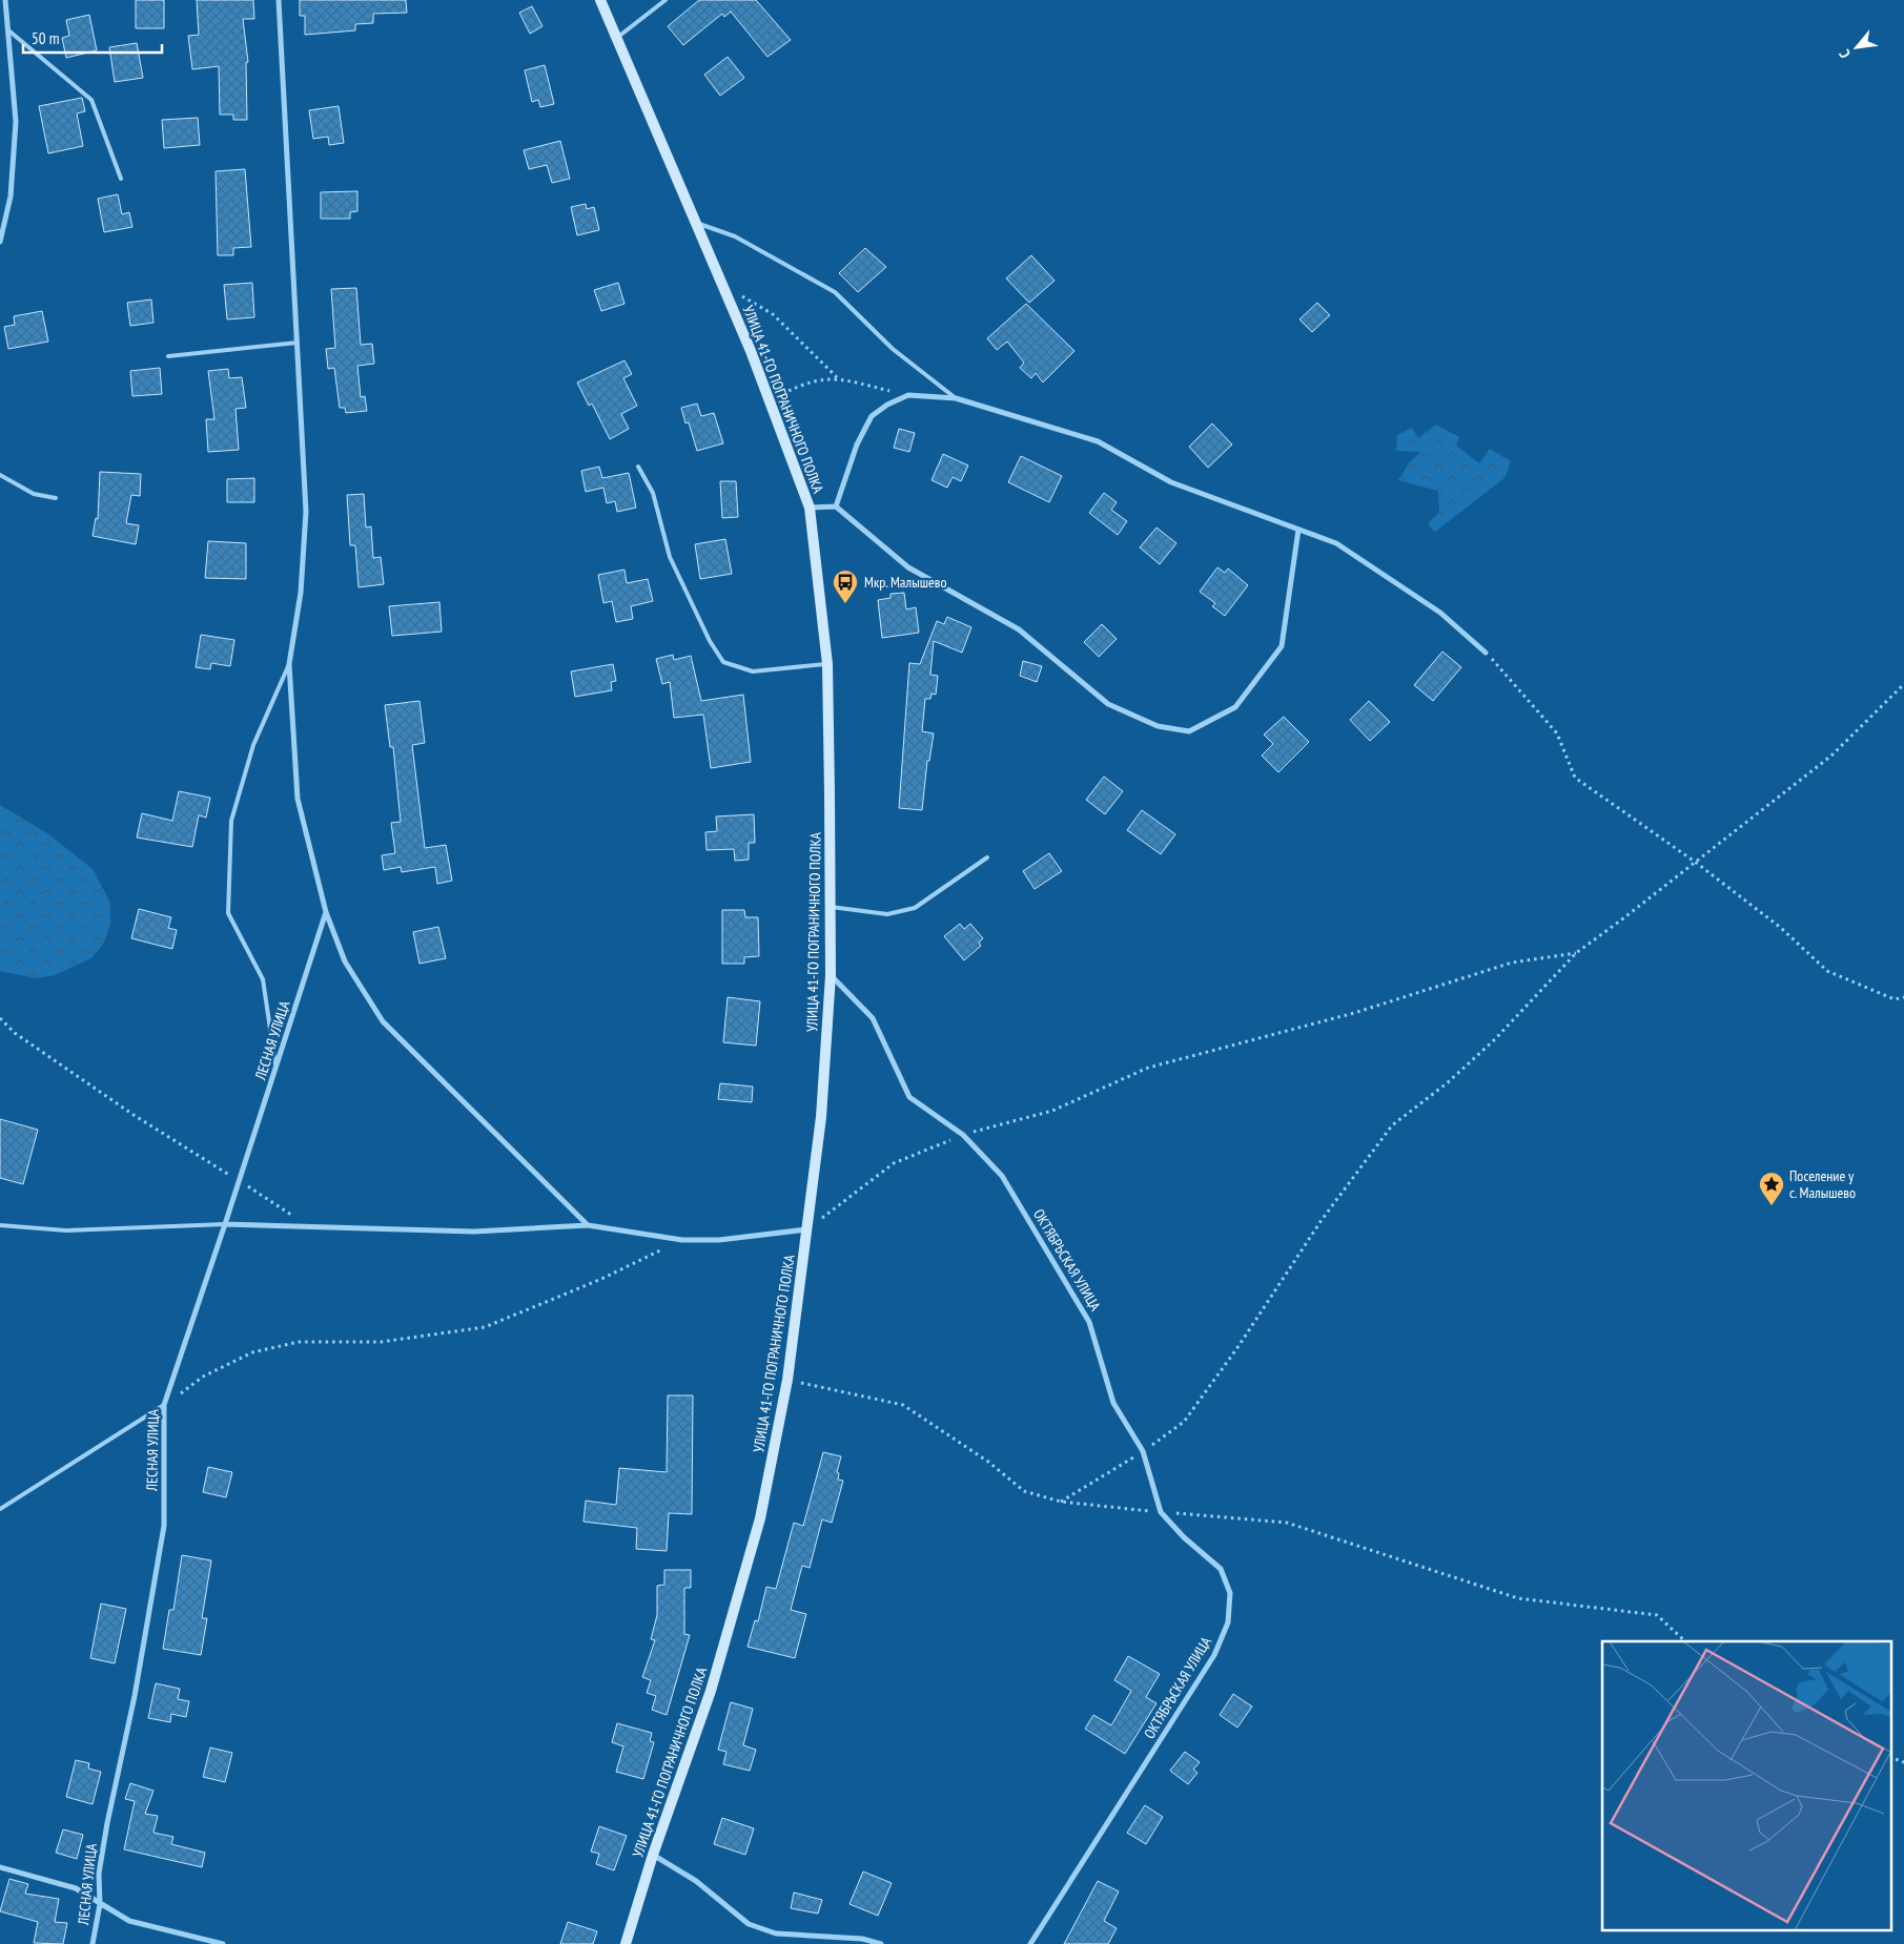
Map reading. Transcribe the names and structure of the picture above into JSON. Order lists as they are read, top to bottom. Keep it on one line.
{"streets":{"street":["УЛИЦА 41-ГО ПОГРАНИЧНОГО ПОЛКА","ЛЕСНАЯ УЛИЦА","ОКТЯБРЬСКАЯ УЛИЦА"]},"crossings":[["УЛИЦА 41-ГО ПОГРАНИЧНОГО ПОЛКА","ОКТЯБРЬСКАЯ УЛИЦА"]],"places":{"bus stop":["Мкр. Малышево"],"place":["Поселение у с. Малышево"]},"scale_bar":"50 m","north":"bottom left"}
